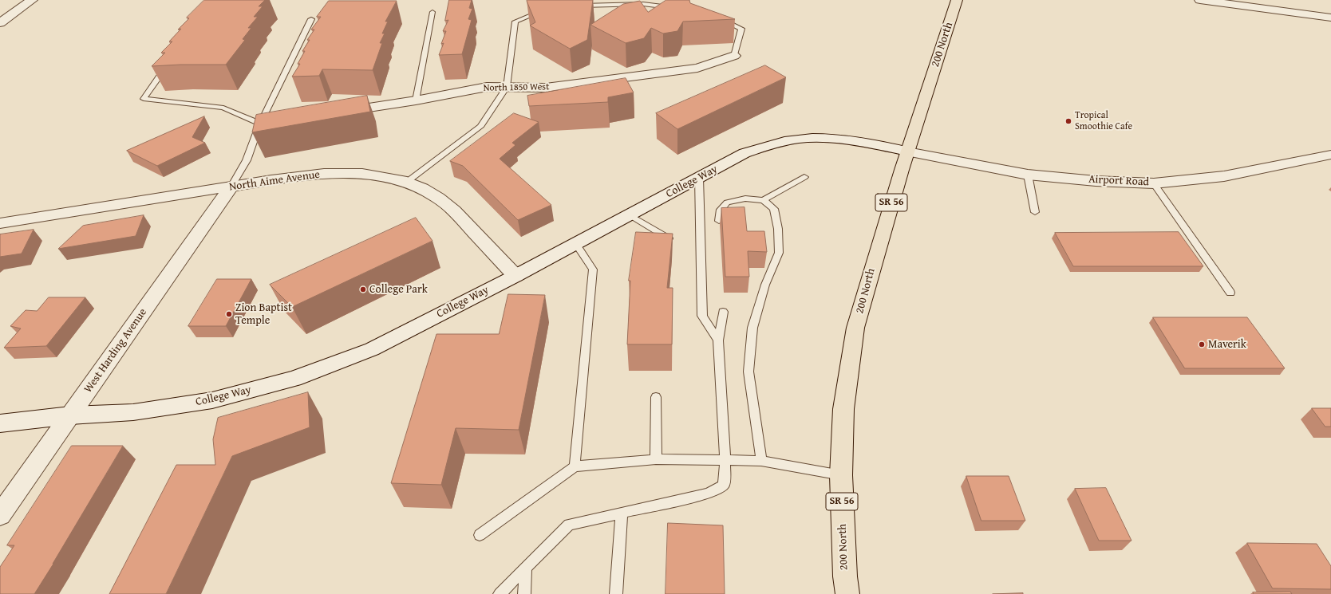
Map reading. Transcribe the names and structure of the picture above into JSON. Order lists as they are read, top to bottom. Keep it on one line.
{"streets":{"main road":["200 North","SR 56"],"street":["North 1850 West","North Aime Avenue","Airport Road","College Way","West Harding Avenue"]},"crossings":[["200 North","Airport Road"],["200 North","College Way"],["North Aime Avenue","College Way"],["North Aime Avenue","West Harding Avenue"],["Airport Road","College Way"],["College Way","West Harding Avenue"]],"places":["Tropical Smoothie Cafe","College Park","Zion Baptist Temple","Maverik"]}
